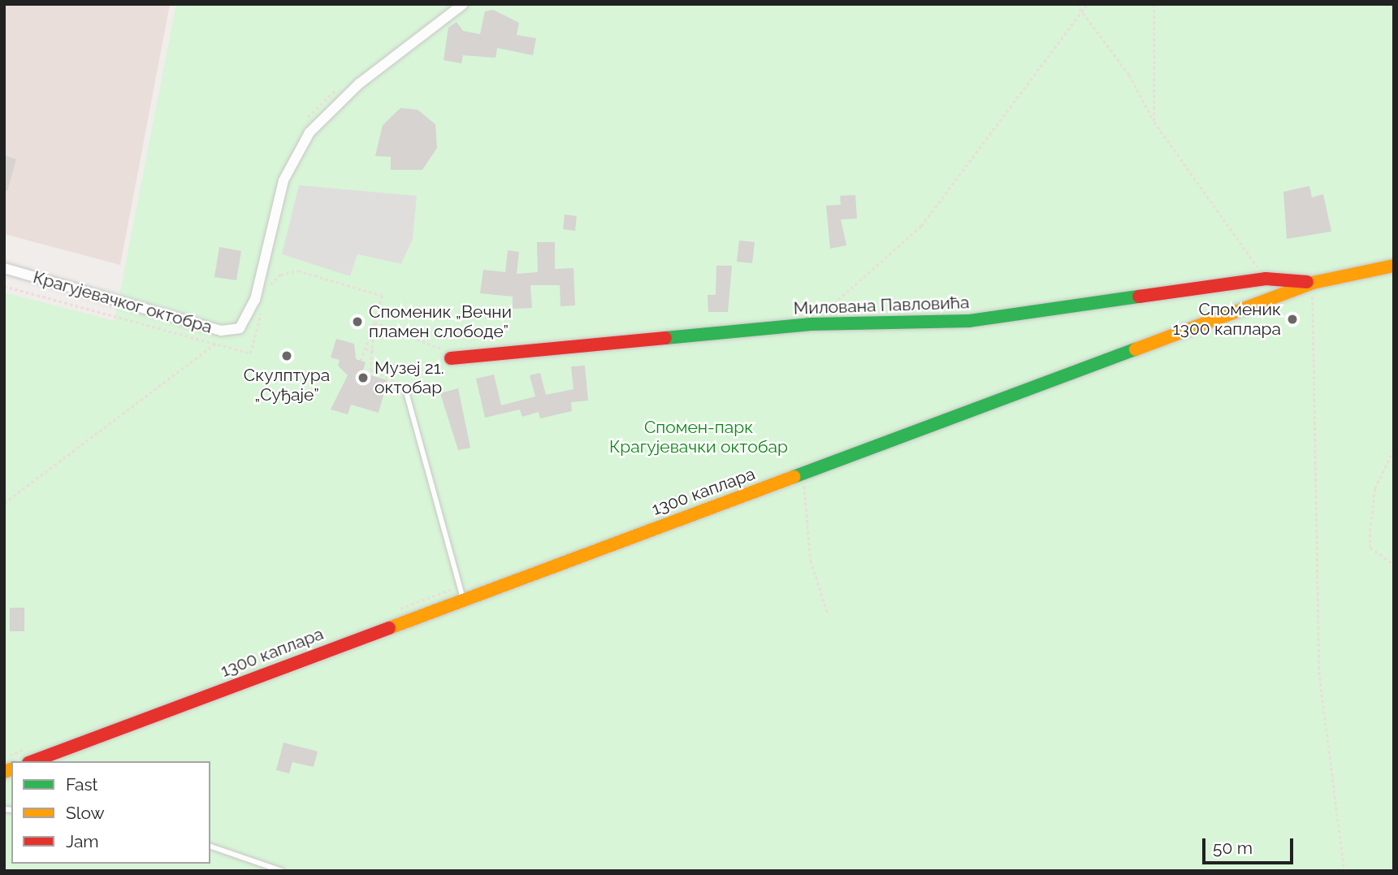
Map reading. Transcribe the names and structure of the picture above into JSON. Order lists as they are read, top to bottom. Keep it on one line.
{"streets":{"main road":["Милована Павловића","1300 каплара"],"street":["Крагујевачког октобра"]},"crossings":[["Милована Павловића","1300 каплара"]],"parks":["Спомен-парк Крагујевачки октобар"],"places":["Споменик 1300 каплара","Споменик „Вечни пламен слободе”","Скулптура „Суђаје”","Музеј 21. октобар"],"legend":["Fast","Slow","Jam"],"scale_bar":"50 m"}
